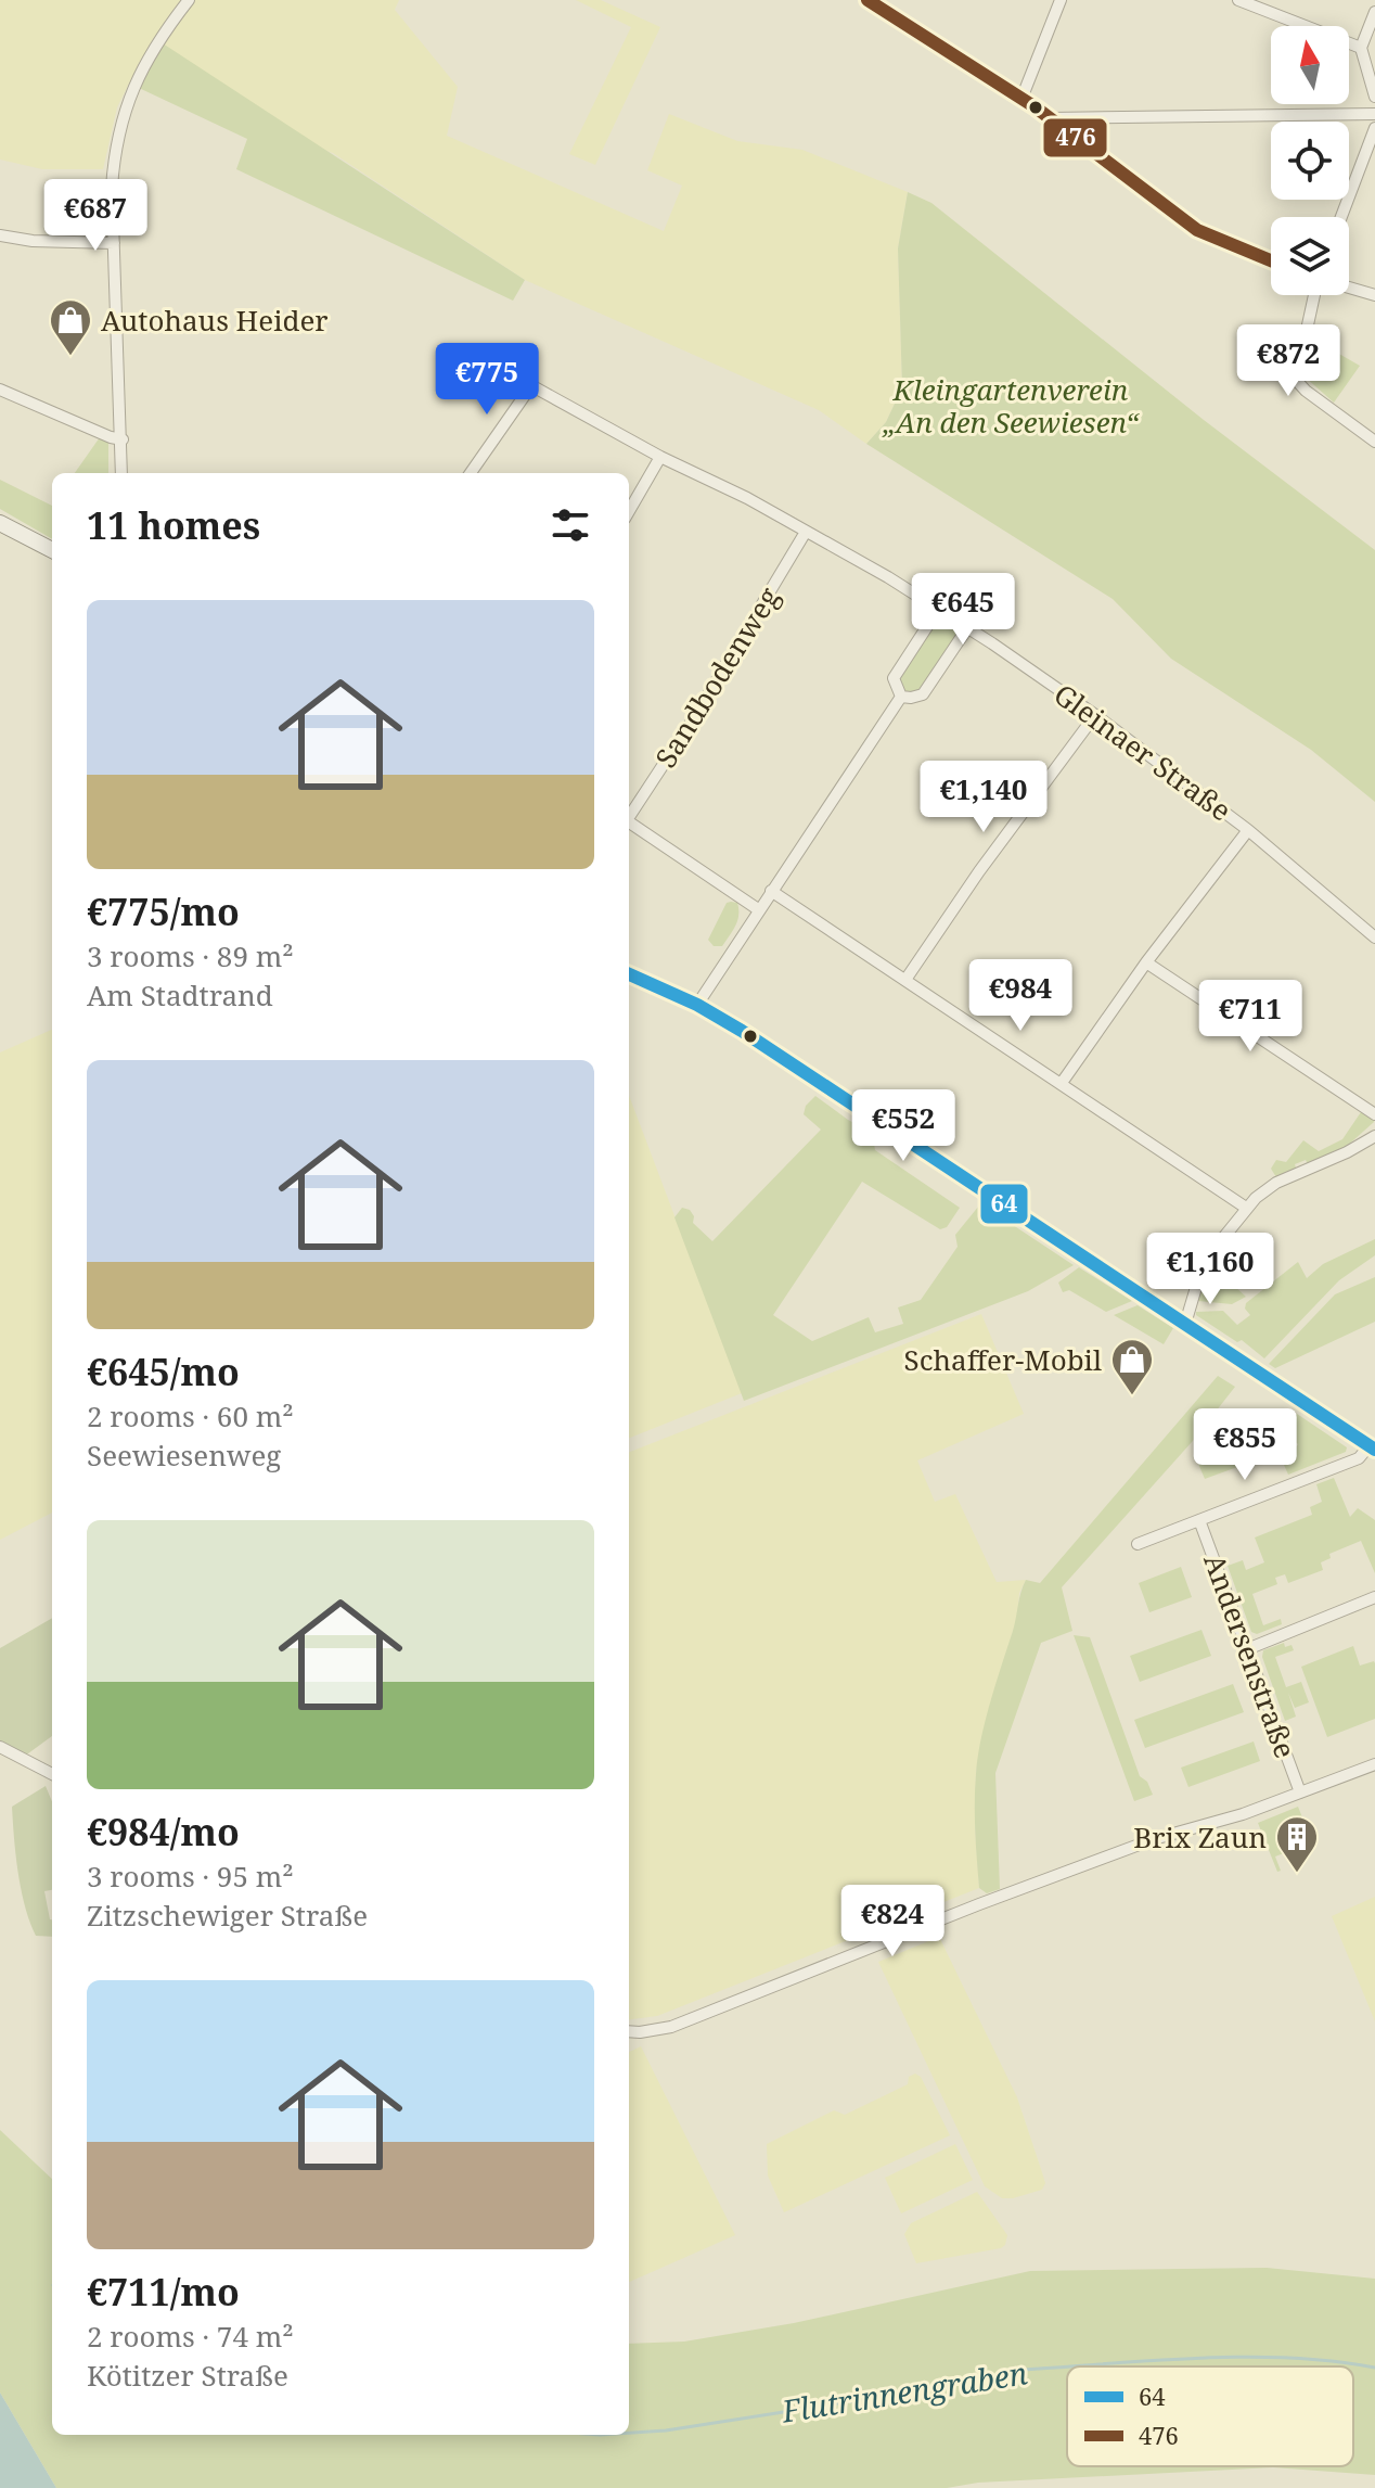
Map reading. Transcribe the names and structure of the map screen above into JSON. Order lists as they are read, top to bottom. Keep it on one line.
{"streets":{"street":["Sandbodenweg","Gleinaer Straße","Andersenstraße"]},"crossings":[["Sandbodenweg","Gleinaer Straße"]],"water":["Flutrinnengraben"],"parks":["Kleingartenverein „An den Seewiesen“"],"places":{"shop":["Autohaus Heider","Schaffer-Mobil"],"building":["Brix Zaun"]},"lines":["transit line 476","transit line 64"],"legend":["64","476"],"north":"top","page":{"price":["€687","€872","€775","€645","€1,140","€984","€711","€552","€1,160","€855","€824"],"heading":"11 homes","list":[{"name":"€775/mo","note":"3 rooms · 89 m² · Am Stadtrand"},{"name":"€645/mo","note":"2 rooms · 60 m² · Seewiesenweg"},{"name":"€984/mo","note":"3 rooms · 95 m² · Zitzschewiger Straße"},{"name":"€711/mo","note":"2 rooms · 74 m² · Kötitzer Straße"}]}}
